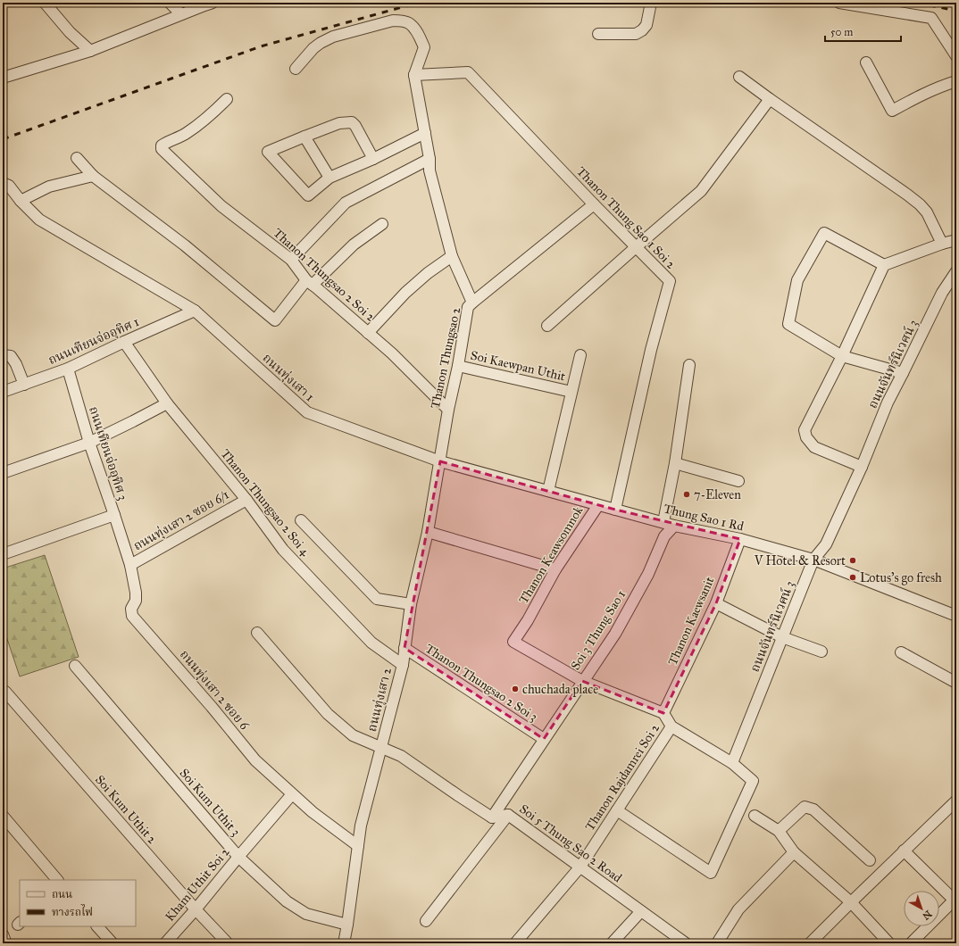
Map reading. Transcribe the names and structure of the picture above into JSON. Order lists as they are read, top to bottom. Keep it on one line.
{"streets":{"street":["Thanon Thung Sao 1 Soi 2","Thanon Thungsao 2 Soi 2","ถนนเทียนจ่ออุทิศ 1","Thanon Thungsao 2","ถนนจันทร์นิเวศน์ 3","Soi Kaewpan Uthit","ถนนทุ่งเสา 1","ถนนเทียนจ่ออุทิศ 3","Thanon Thungsao 2 Soi 4","Thung Sao 1 Rd","ถนนทุ่งเสา 2 ซอย 6/1","Thanon Keawsomnok","Thanon Kaewsanit","Soi 3 Thung Sao 1","Thanon Thungsao 2 Soi 3","ถนนทุ่งเสา 2 ซอย 6","ถนนทุ่งเสา 2","Thanon Rajdamrei Soi 2","Soi Kum Uthit 3","Soi Kum Uthit 2","Soi 5 Thung Sao 2 Road","Kham Uthit Soi 2"]},"crossings":[["Thanon Thung Sao 1 Soi 2","Thanon Thungsao 2"],["Thanon Thung Sao 1 Soi 2","Thung Sao 1 Rd"],["Thanon Thungsao 2 Soi 2","Thanon Thungsao 2"],["ถนนเทียนจ่ออุทิศ 1","ถนนทุ่งเสา 1"],["ถนนเทียนจ่ออุทิศ 1","ถนนเทียนจ่ออุทิศ 3"],["ถนนเทียนจ่ออุทิศ 1","Thanon Thungsao 2 Soi 4"],["Thanon Thungsao 2","Soi Kaewpan Uthit"],["Thanon Thungsao 2","ถนนทุ่งเสา 1"],["Thanon Thungsao 2","Thung Sao 1 Rd"],["Thanon Thungsao 2","ถนนทุ่งเสา 2"],["ถนนจันทร์นิเวศน์ 3","Thung Sao 1 Rd"],["ถนนทุ่งเสา 1","Thung Sao 1 Rd"],["ถนนทุ่งเสา 1","ถนนทุ่งเสา 2"],["ถนนเทียนจ่ออุทิศ 3","ถนนทุ่งเสา 2 ซอย 6"],["Thanon Thungsao 2 Soi 4","ถนนทุ่งเสา 2 ซอย 6/1"],["Thanon Thungsao 2 Soi 4","ถนนทุ่งเสา 2"],["Thung Sao 1 Rd","Thanon Keawsomnok"],["Thung Sao 1 Rd","Thanon Kaewsanit"],["Thung Sao 1 Rd","Soi 3 Thung Sao 1"],["Thung Sao 1 Rd","ถนนทุ่งเสา 2"],["ถนนทุ่งเสา 2 ซอย 6/1","ถนนทุ่งเสา 2 ซอย 6"],["Thanon Keawsomnok","Soi 3 Thung Sao 1"],["Soi 3 Thung Sao 1","Thanon Thungsao 2 Soi 3"],["Soi 3 Thung Sao 1","Soi 5 Thung Sao 2 Road"],["Thanon Thungsao 2 Soi 3","ถนนทุ่งเสา 2"],["ถนนทุ่งเสา 2 ซอย 6","ถนนทุ่งเสา 2"],["ถนนทุ่งเสา 2 ซอย 6","Kham Uthit Soi 2"],["ถนนทุ่งเสา 2","Soi Kum Uthit 3"],["Thanon Rajdamrei Soi 2","Soi 5 Thung Sao 2 Road"],["Soi Kum Uthit 3","Kham Uthit Soi 2"],["Soi Kum Uthit 2","Kham Uthit Soi 2"]],"places":["7-Eleven","V Hotel & Resort","Lotus's go fresh","chuchada place"],"legend":["ถนน","ทางรถไฟ"],"scale_bar":"50 m","north":"bottom right"}
